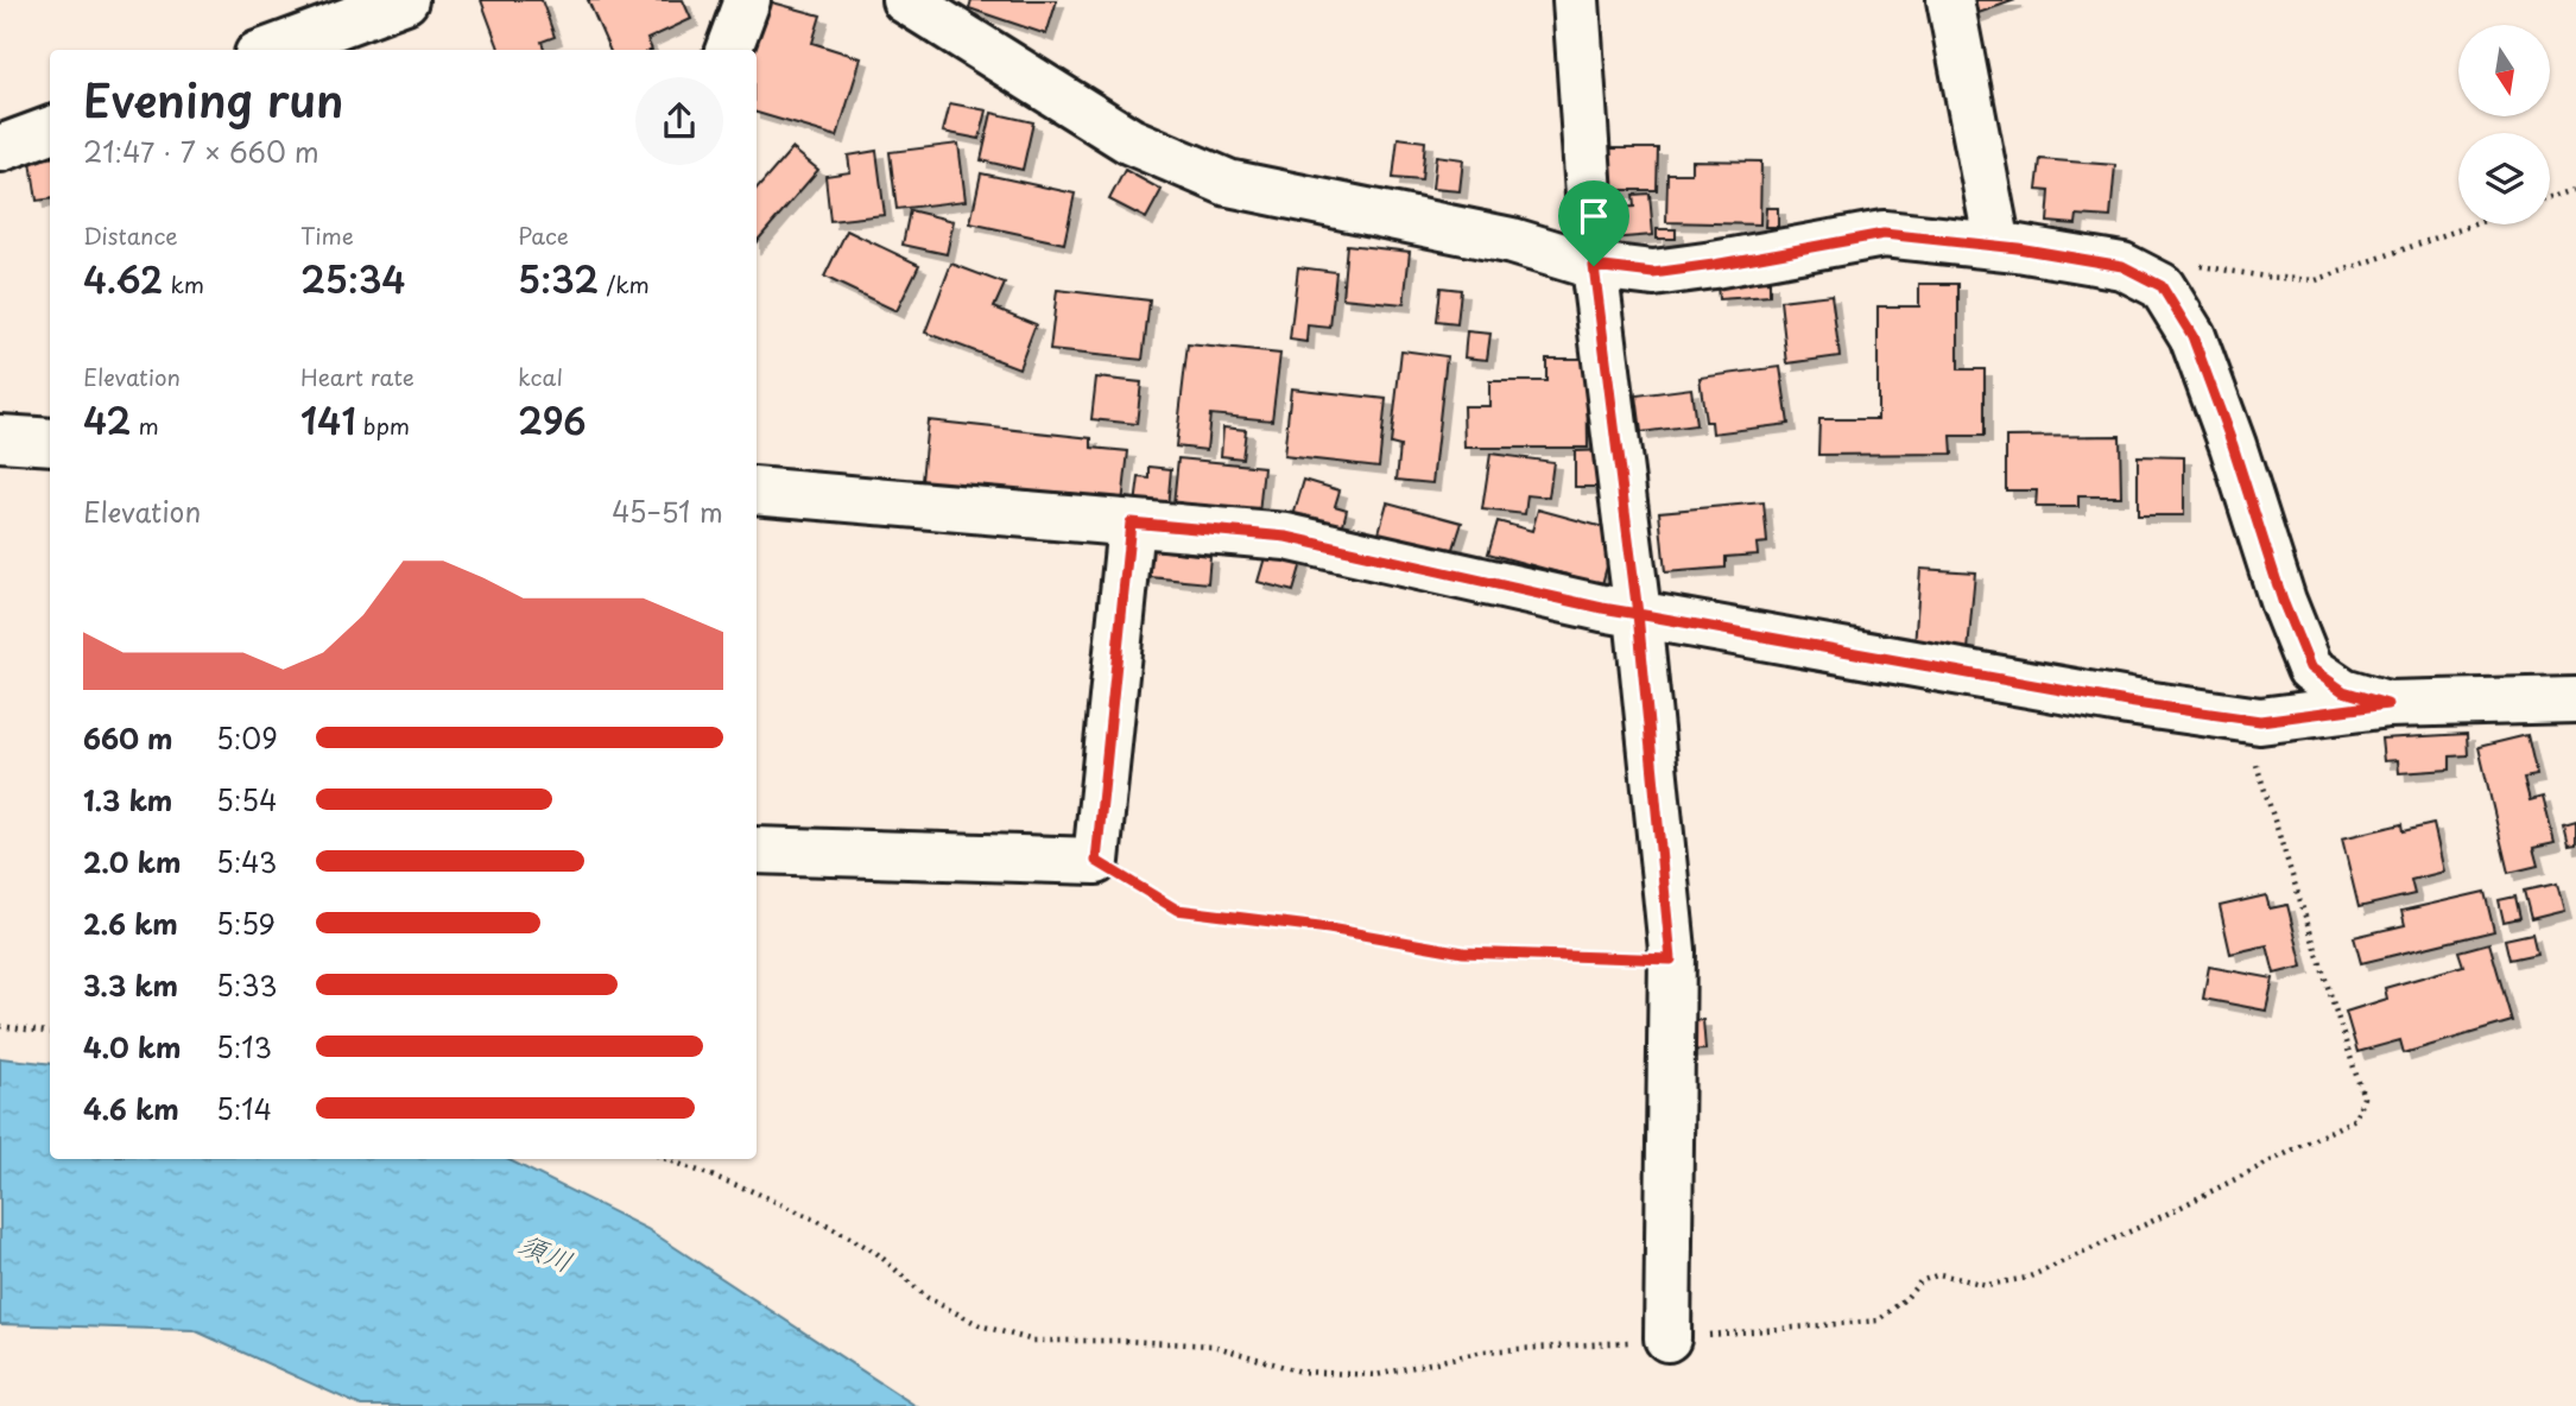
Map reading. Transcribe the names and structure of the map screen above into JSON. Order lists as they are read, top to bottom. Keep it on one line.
{"water":["須川"],"north":"bottom","page":{"heading":["Evening run","21:47 · 7 × 660 m"],"stats":[["Distance","4.62 km"],["Time","25:34"],["Pace","5:32 /km"],["Elevation","42 m"],["Heart rate","141 bpm"],["kcal","296"]],"chart":["Elevation","45–51 m"],"list":[{"name":"660 m","note":"5:09"},{"name":"1.3 km","note":"5:54"},{"name":"2.0 km","note":"5:43"},{"name":"2.6 km","note":"5:59"},{"name":"3.3 km","note":"5:33"},{"name":"4.0 km","note":"5:13"},{"name":"4.6 km","note":"5:14"}]}}
